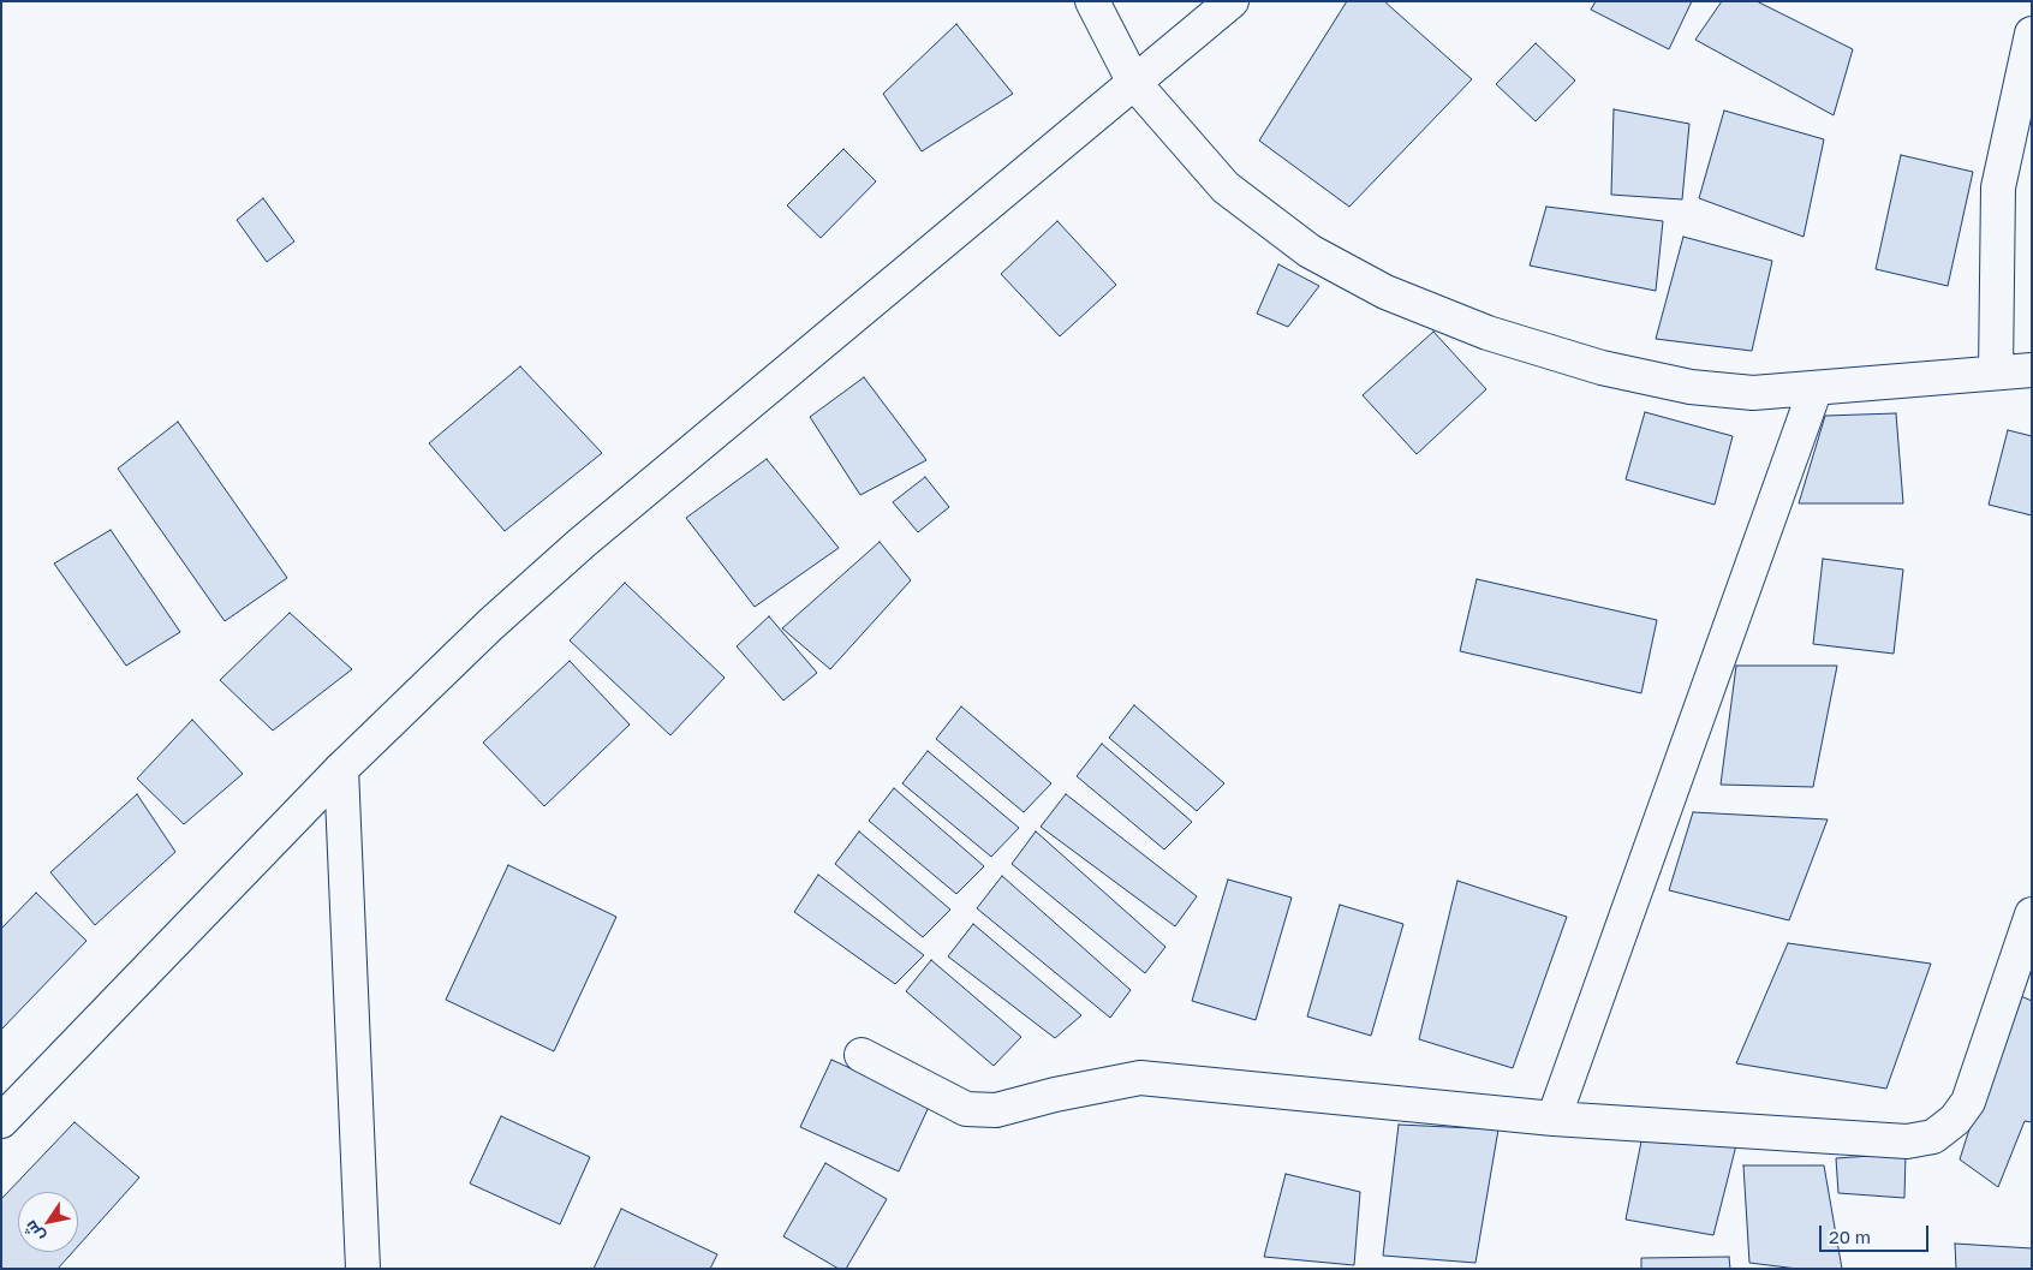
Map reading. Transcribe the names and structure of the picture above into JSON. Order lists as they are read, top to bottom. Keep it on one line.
{"scale_bar":"20 m","north":"bottom left"}
